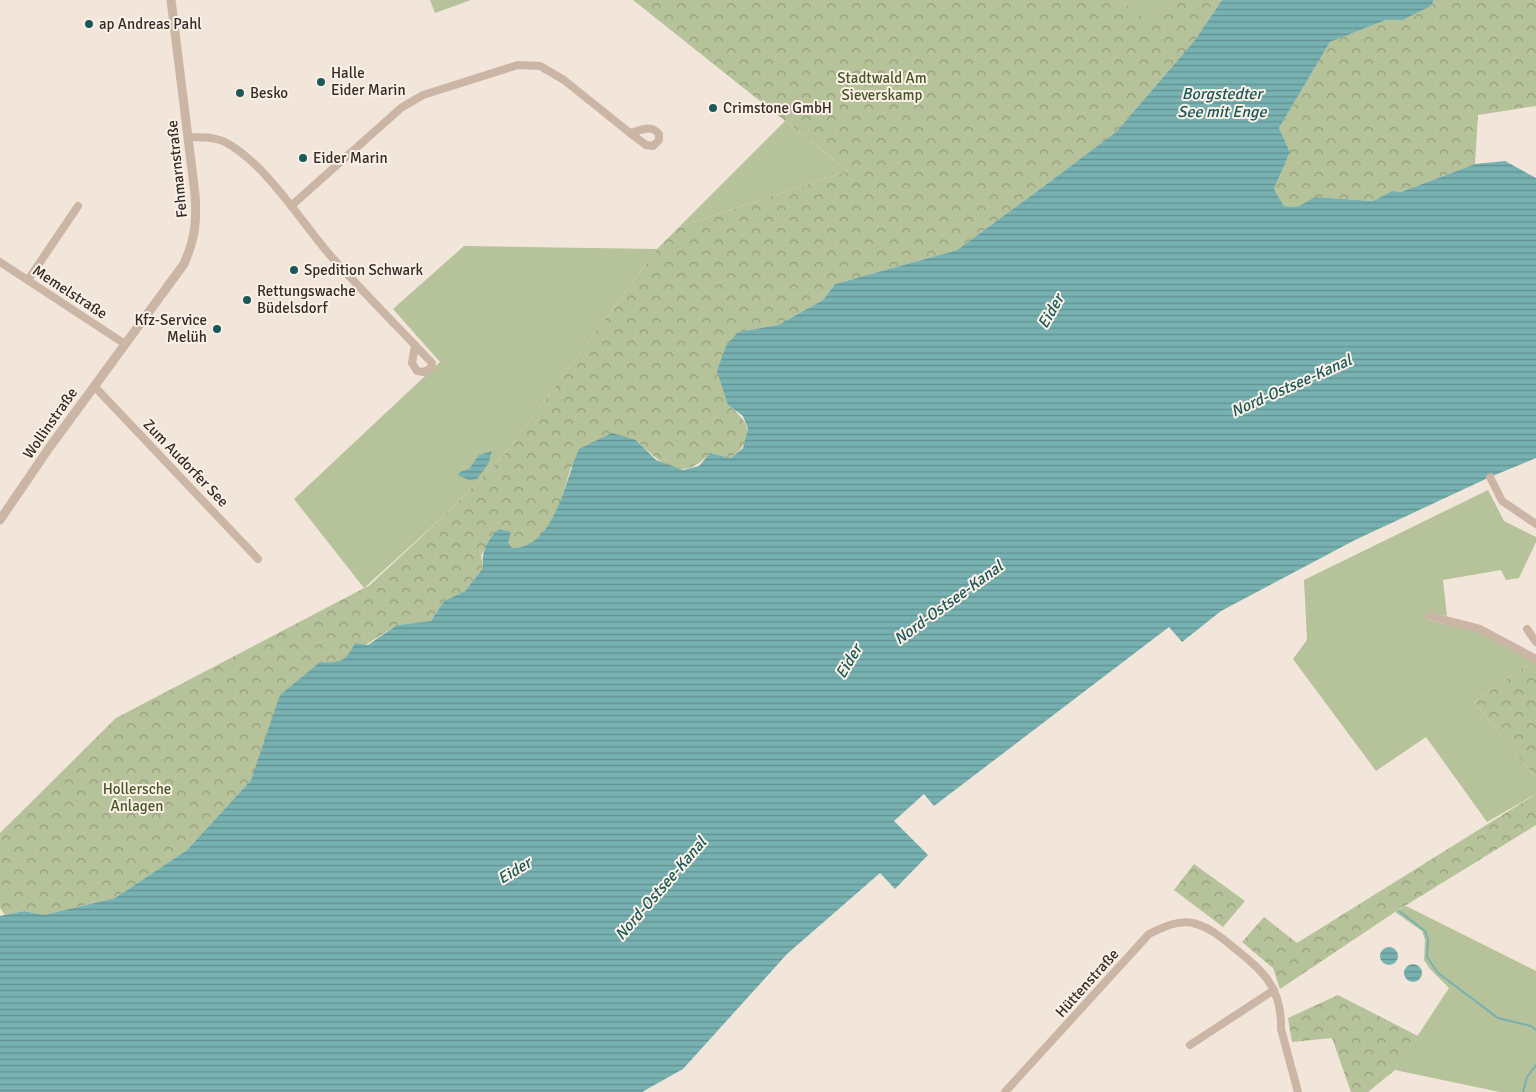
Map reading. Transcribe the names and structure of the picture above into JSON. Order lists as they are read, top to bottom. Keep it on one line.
{"streets":{"street":["Fehmarnstraße","Memelstraße","Wollinstraße","Zum Audorfer See","Hüttenstraße"]},"crossings":[["Fehmarnstraße","Memelstraße"],["Fehmarnstraße","Wollinstraße"],["Memelstraße","Wollinstraße"],["Wollinstraße","Zum Audorfer See"]],"water":["Borgstedter See mit Enge","Eider","Nord-Ostsee-Kanal"],"parks":["Stadtwald Am Sieverskamp","Hollersche Anlagen"],"places":["ap Andreas Pahl","Halle Eider Marin","Besko","Crimstone GmbH","Eider Marin","Spedition Schwark","Rettungswache Büdelsdorf","Kfz-Service Melüh"]}
